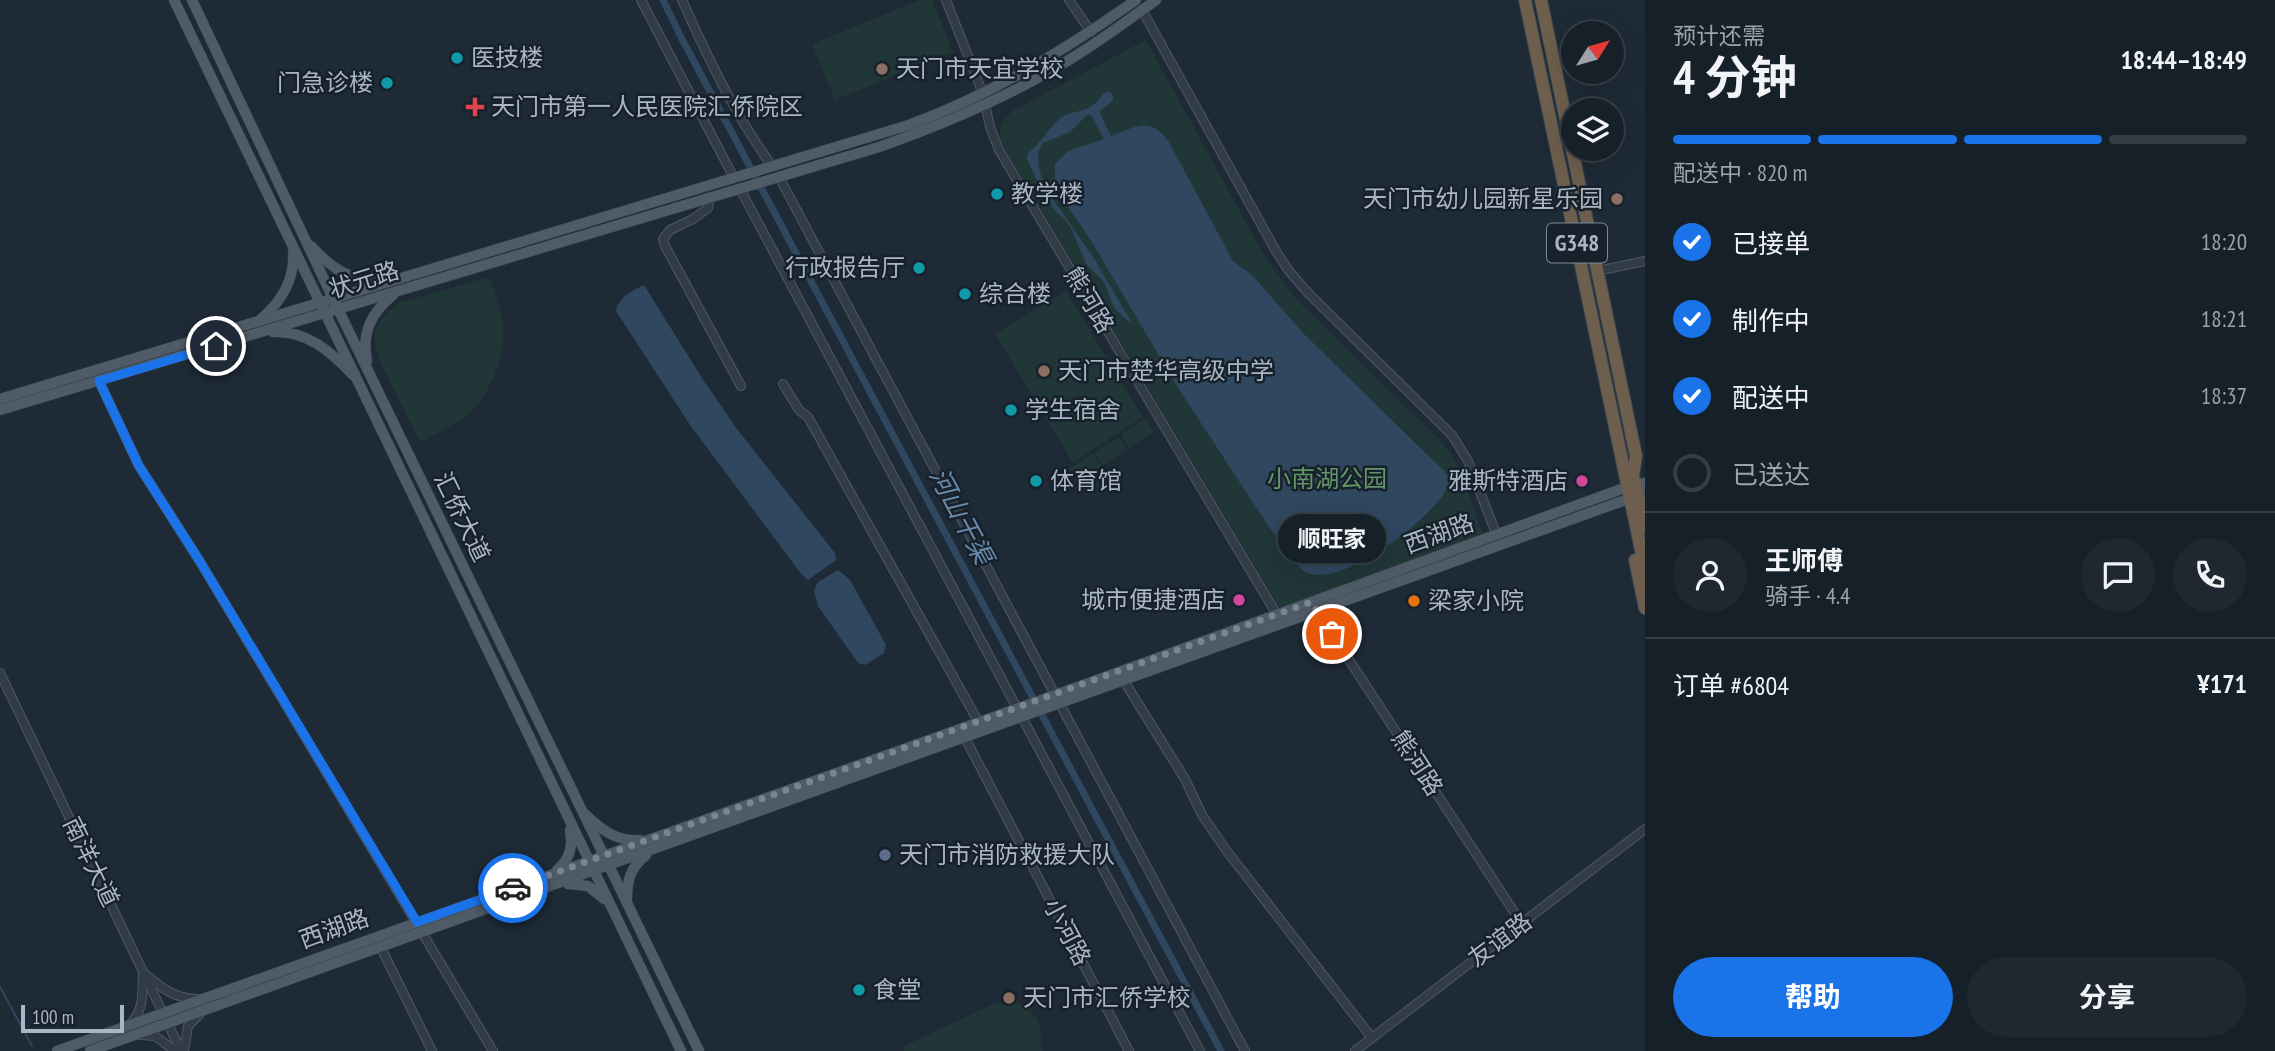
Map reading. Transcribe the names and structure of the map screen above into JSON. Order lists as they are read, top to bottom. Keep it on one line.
{"streets":{"highway":["G348"],"main road":["状元路","汇侨大道","西湖路"],"street":["熊河路","南洋大道","小河路","友谊路"]},"crossings":[["G348","西湖路"],["状元路","汇侨大道"],["熊河路","西湖路"],["熊河路","友谊路"],["汇侨大道","西湖路"],["西湖路","南洋大道"],["西湖路","小河路"]],"water":["河山干渠"],"parks":["小南湖公园"],"places":{"other":["医技楼","天门市天宜学校","门急诊楼","教学楼","天门市幼儿园新星乐园","行政报告厅","综合楼","天门市楚华高级中学","学生宿舍","体育馆","雅斯特酒店","城市便捷酒店","梁家小院","顺旺家","天门市消防救援大队","食堂","天门市汇侨学校"],"health":["天门市第一人民医院汇侨院区"]},"scale_bar":"100 m","north":"top right","page":{"heading":["4 分钟","预计还需","18:44–18:49"],"panel":["王师傅","骑手 · 4.4","订单 #6804","¥171"],"bar":"配送中 · 820 m","list":[["已接单","18:20"],["制作中","18:21"],["配送中","18:37"],"已送达"],"bubble":"顺旺家","buttons":["帮助","分享"],"scale":"100 m"}}
